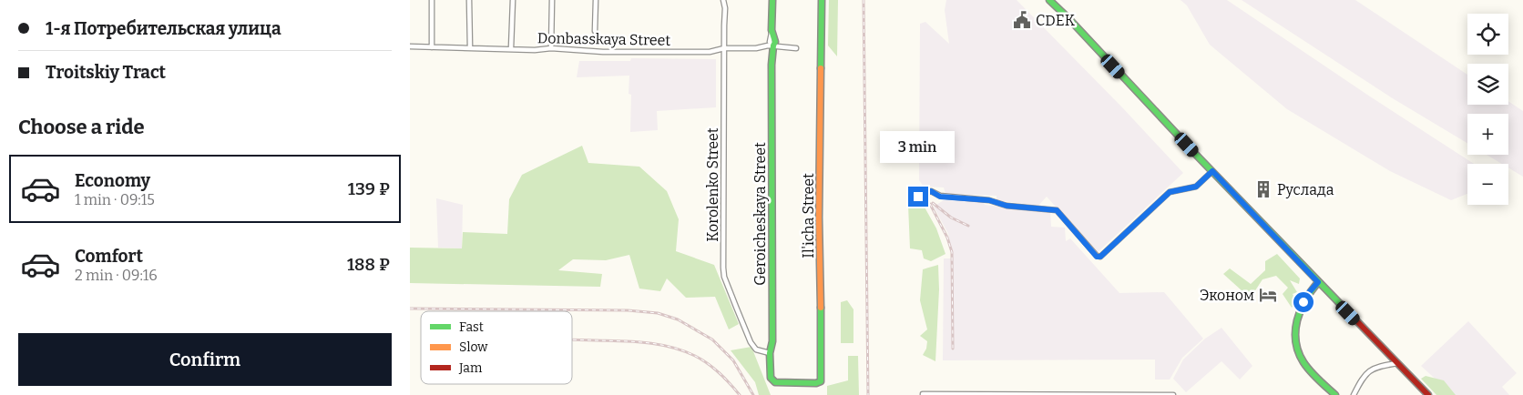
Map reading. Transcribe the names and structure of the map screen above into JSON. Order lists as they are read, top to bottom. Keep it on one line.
{"streets":{"street":["Donbasskaya Street","Korolenko Street","Geroicheskaya Street","Il'icha Street"]},"crossings":[["Donbasskaya Street","Korolenko Street"],["Donbasskaya Street","Geroicheskaya Street"],["Korolenko Street","Geroicheskaya Street"],["Geroicheskaya Street","Il'icha Street"]],"places":{"public building":["CDEK"],"building":["Руслада"],"hotel":["Эконом"]},"legend":["Fast","Slow","Jam"],"page":{"banner":["1-я Потребительская улица","Troitskiy Tract"],"map_buttons":["+","−"],"heading":"Choose a ride","bubble":"3 min","list":[{"name":"Economy","note":"1 min · 09:15","value":"139 ₽"},{"name":"Comfort","note":"2 min · 09:16","value":"188 ₽"}],"buttons":"Confirm"}}
